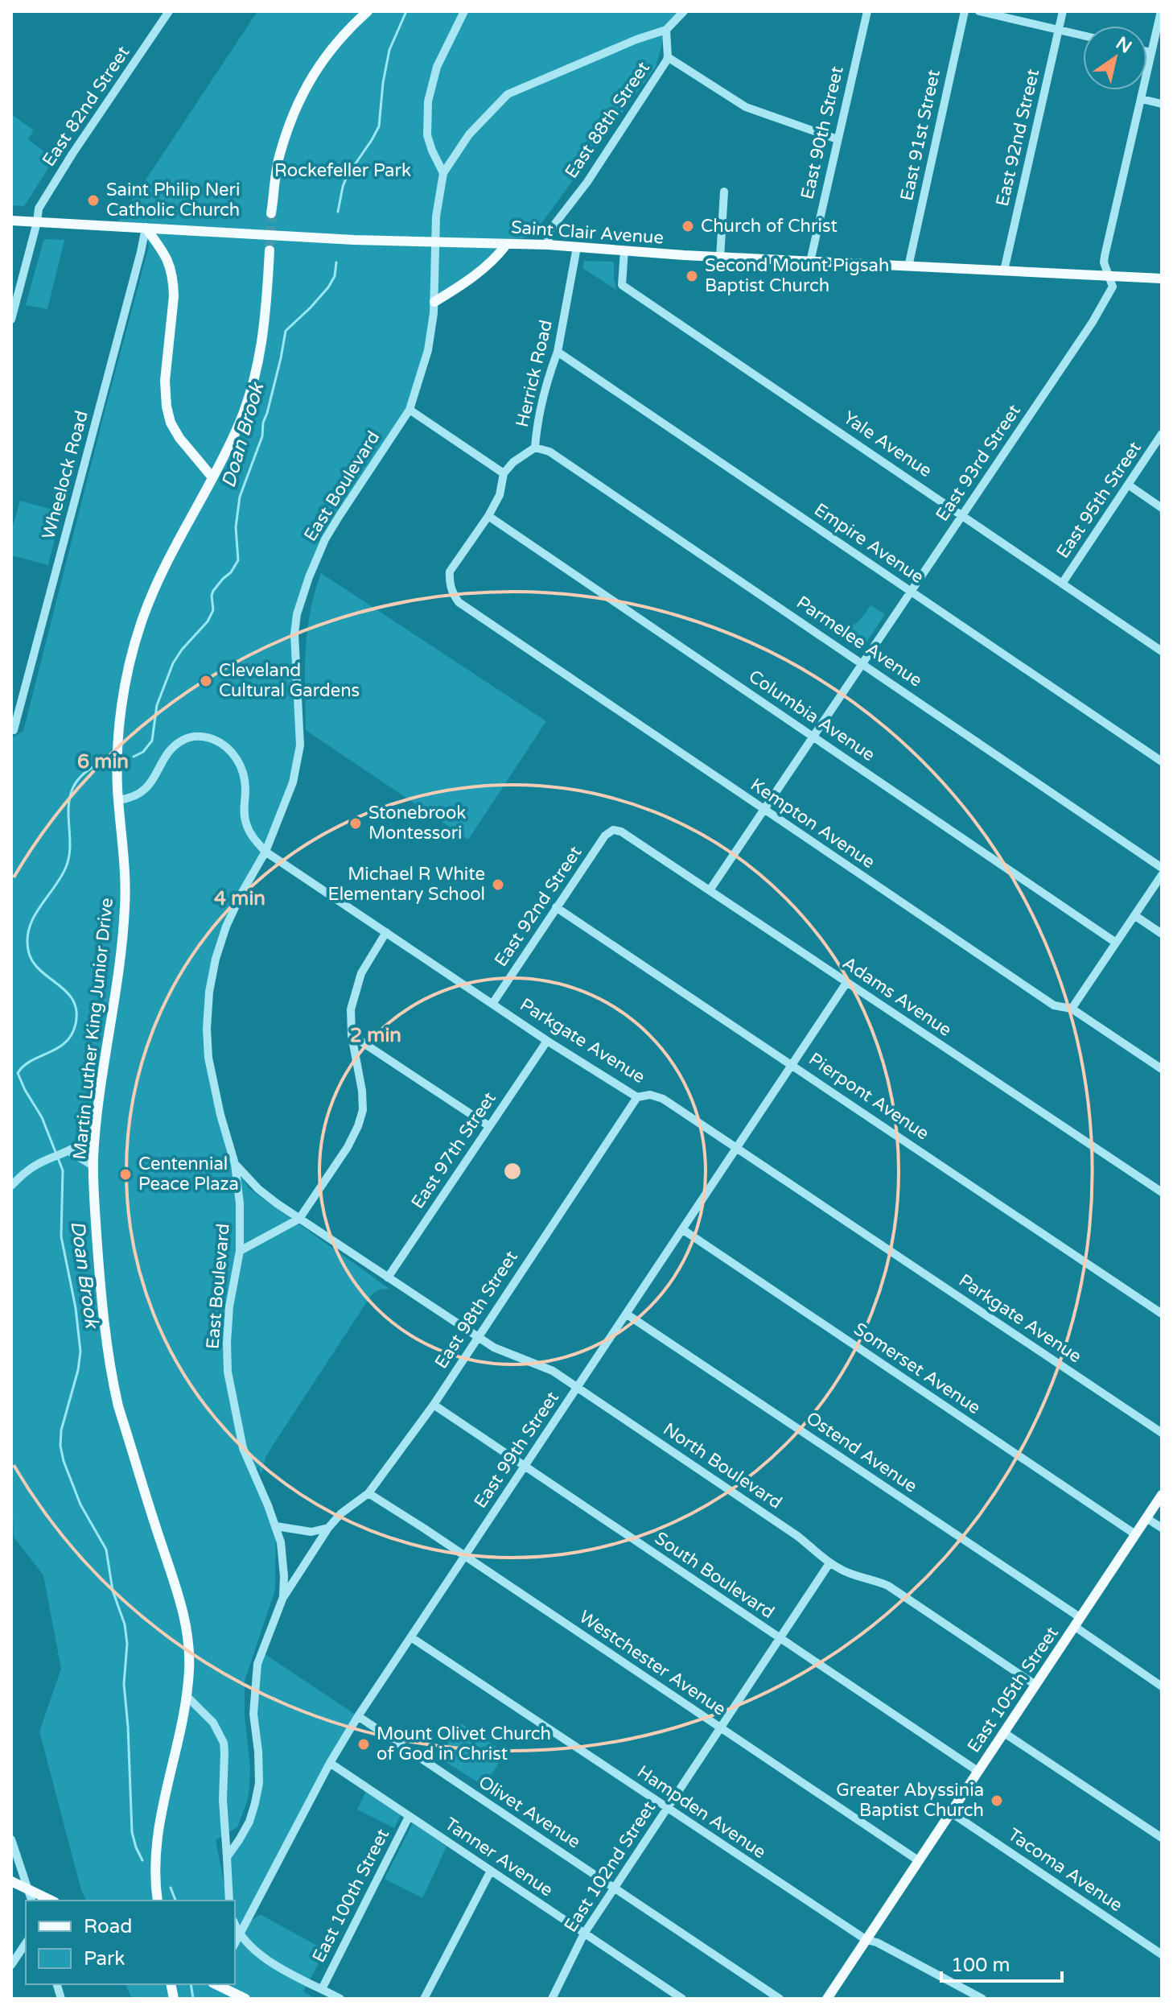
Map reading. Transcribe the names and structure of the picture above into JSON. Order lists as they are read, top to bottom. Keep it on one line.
{"streets":{"main road":["Saint Clair Avenue","Martin Luther King Junior Drive","East 105th Street"],"street":["East 82nd Street","East 88th Street","East 90th Street","East 91st Street","East 92nd Street","Herrick Road","Yale Avenue","East 93rd Street","Wheelock Road","East Boulevard","East 95th Street","Empire Avenue","Parmelee Avenue","Columbia Avenue","Kempton Avenue","Adams Avenue","Parkgate Avenue","Pierpont Avenue","East 97th Street","East 98th Street","Somerset Avenue","East 99th Street","Ostend Avenue","North Boulevard","South Boulevard","Westchester Avenue","Olivet Avenue","Hampden Avenue","Tanner Avenue","East 102nd Street","Tacoma Avenue","East 100th Street"]},"crossings":[["East 82nd Street","Saint Clair Avenue"],["East 88th Street","Saint Clair Avenue"],["East 88th Street","East Boulevard"],["East 90th Street","Saint Clair Avenue"],["East 91st Street","Saint Clair Avenue"],["East 92nd Street","Saint Clair Avenue"],["East 92nd Street","Adams Avenue"],["East 92nd Street","Parkgate Avenue"],["East 92nd Street","Pierpont Avenue"],["Saint Clair Avenue","Herrick Road"],["Saint Clair Avenue","Yale Avenue"],["Saint Clair Avenue","East 93rd Street"],["Saint Clair Avenue","Wheelock Road"],["Saint Clair Avenue","East Boulevard"],["Herrick Road","Empire Avenue"],["Herrick Road","Parmelee Avenue"],["Yale Avenue","East 93rd Street"],["Yale Avenue","East 95th Street"],["East 93rd Street","Empire Avenue"],["East 93rd Street","Parmelee Avenue"],["East 93rd Street","Columbia Avenue"],["East 93rd Street","Kempton Avenue"],["East 93rd Street","Adams Avenue"],["East Boulevard","Parkgate Avenue"],["East Boulevard","East 98th Street"],["East Boulevard","North Boulevard"],["Columbia Avenue","Kempton Avenue"],["Adams Avenue","East 99th Street"],["Martin Luther King Junior Drive","Parkgate Avenue"],["Parkgate Avenue","East 97th Street"],["Parkgate Avenue","East 98th Street"],["Parkgate Avenue","East 99th Street"],["Pierpont Avenue","East 99th Street"],["East 97th Street","North Boulevard"],["East 98th Street","North Boulevard"],["East 98th Street","South Boulevard"],["East 98th Street","Westchester Avenue"],["Somerset Avenue","East 99th Street"],["Somerset Avenue","East 105th Street"],["East 99th Street","Ostend Avenue"],["East 99th Street","North Boulevard"],["East 99th Street","South Boulevard"],["East 99th Street","Westchester Avenue"],["East 99th Street","Olivet Avenue"],["East 99th Street","Hampden Avenue"],["East 99th Street","Tanner Avenue"],["Ostend Avenue","East 105th Street"],["North Boulevard","East 105th Street"],["North Boulevard","East 102nd Street"],["South Boulevard","East 105th Street"],["South Boulevard","East 102nd Street"],["Westchester Avenue","East 105th Street"],["Westchester Avenue","East 102nd Street"],["East 105th Street","Hampden Avenue"],["East 105th Street","Tacoma Avenue"],["Olivet Avenue","East 102nd Street"],["Hampden Avenue","East 102nd Street"],["Tanner Avenue","East 102nd Street"],["Tanner Avenue","East 100th Street"]],"water":["Doan Brook"],"parks":["Rockefeller Park"],"places":["Saint Philip Neri Catholic Church","Church of Christ","Second Mount Pigsah Baptist Church","Cleveland Cultural Gardens","Stonebrook Montessori","Michael R White Elementary School","Centennial Peace Plaza","Mount Olivet Church of God in Christ","Greater Abyssinia Baptist Church"],"legend":["Road","Park"],"scale_bar":"100 m","north":"top right","rings":["6 min","4 min","2 min"]}
